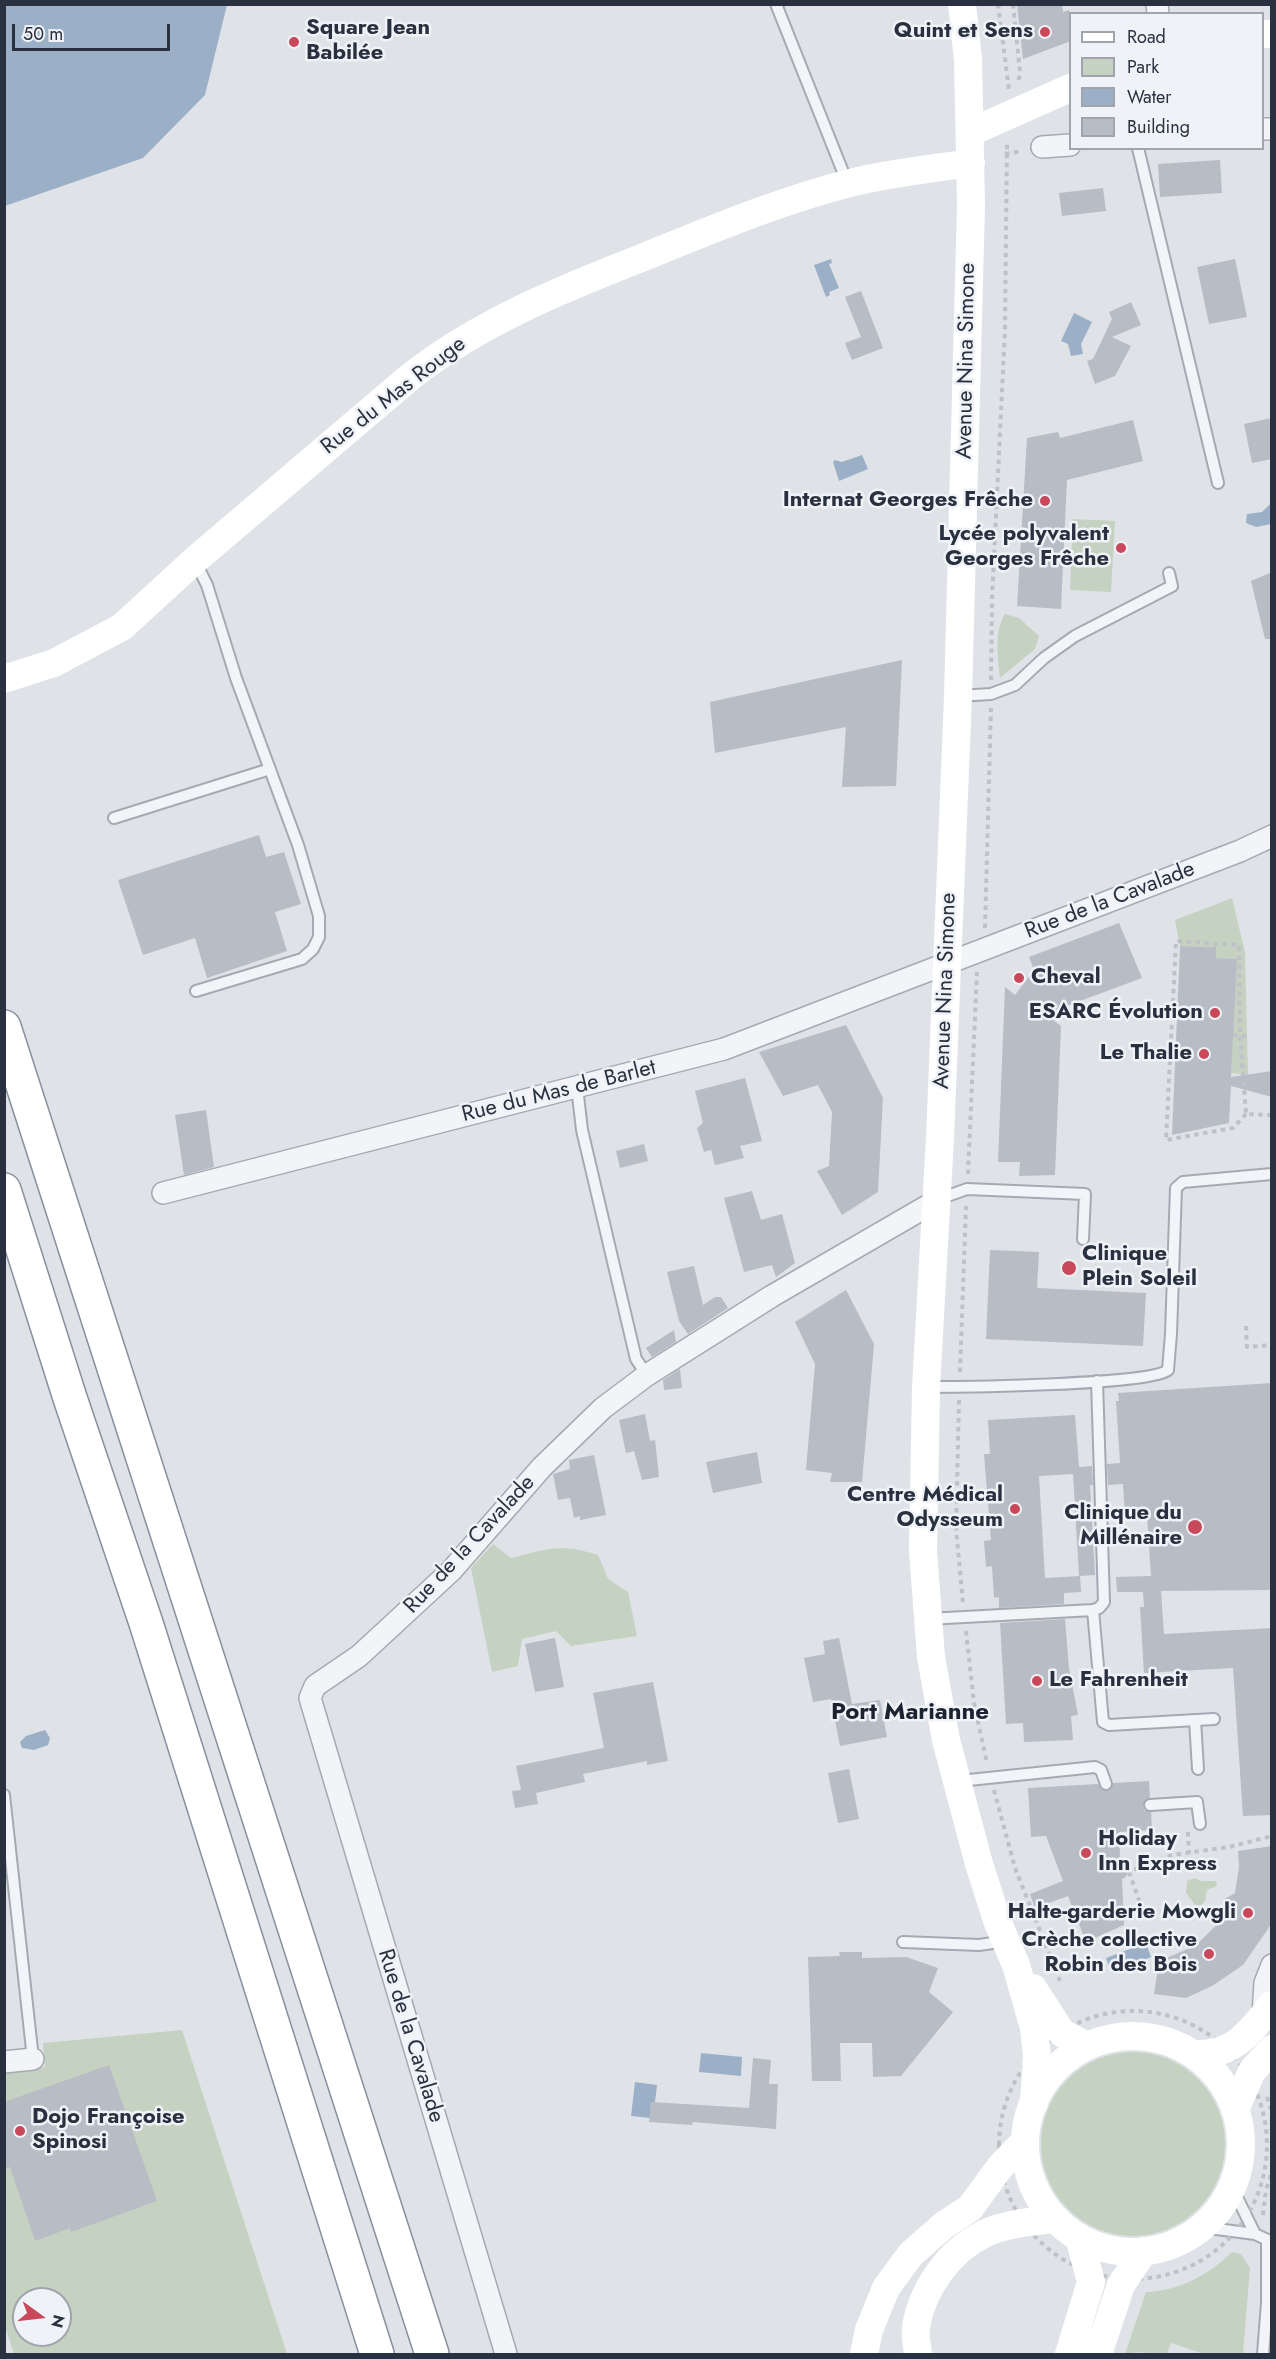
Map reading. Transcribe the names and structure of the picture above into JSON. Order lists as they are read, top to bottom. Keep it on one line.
{"streets":{"street":["Avenue Nina Simone","Rue du Mas Rouge","Rue de la Cavalade","Rue du Mas de Barlet"]},"crossings":[["Avenue Nina Simone","Rue du Mas Rouge"],["Avenue Nina Simone","Rue de la Cavalade"],["Avenue Nina Simone","Rue du Mas de Barlet"],["Rue de la Cavalade","Rue du Mas de Barlet"]],"districts":["Port Marianne"],"places":["Quint et Sens","Square Jean Babilée","Internat Georges Frêche","Lycée polyvalent Georges Frêche","Cheval","ESARC Évolution","Le Thalie","Clinique Plein Soleil","Centre Médical Odysseum","Clinique du Millénaire","Le Fahrenheit","Holiday Inn Express","Halte-garderie Mowgli","Crèche collective Robin des Bois","Dojo Françoise Spinosi"],"legend":["Road","Park","Water","Building"],"scale_bar":"50 m","north":"right"}
